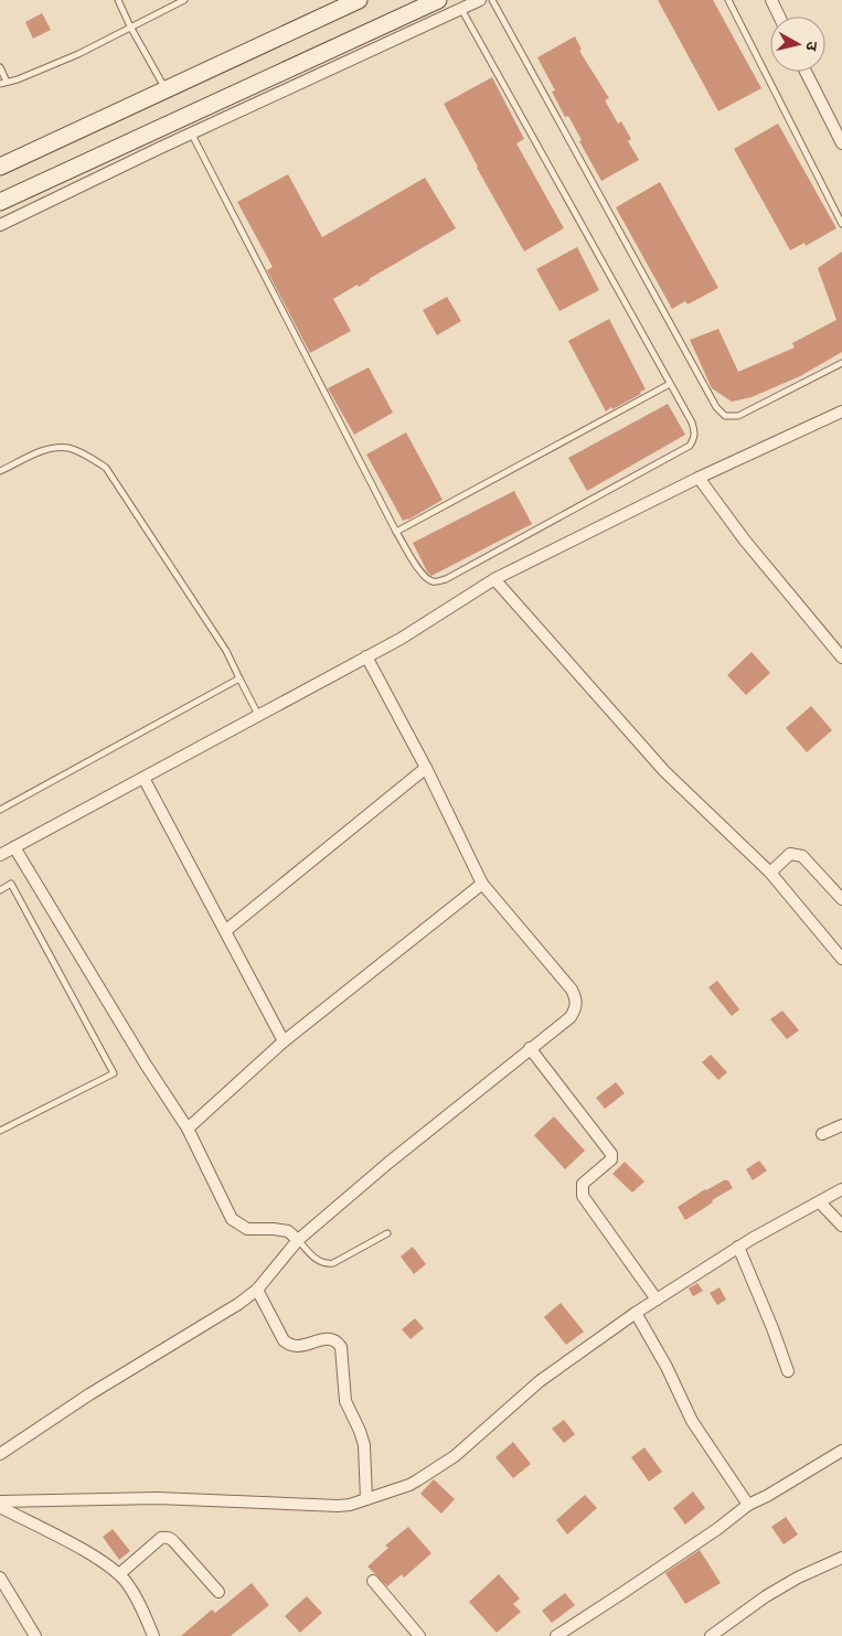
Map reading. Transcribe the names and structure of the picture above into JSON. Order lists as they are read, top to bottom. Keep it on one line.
{"north":"right"}
